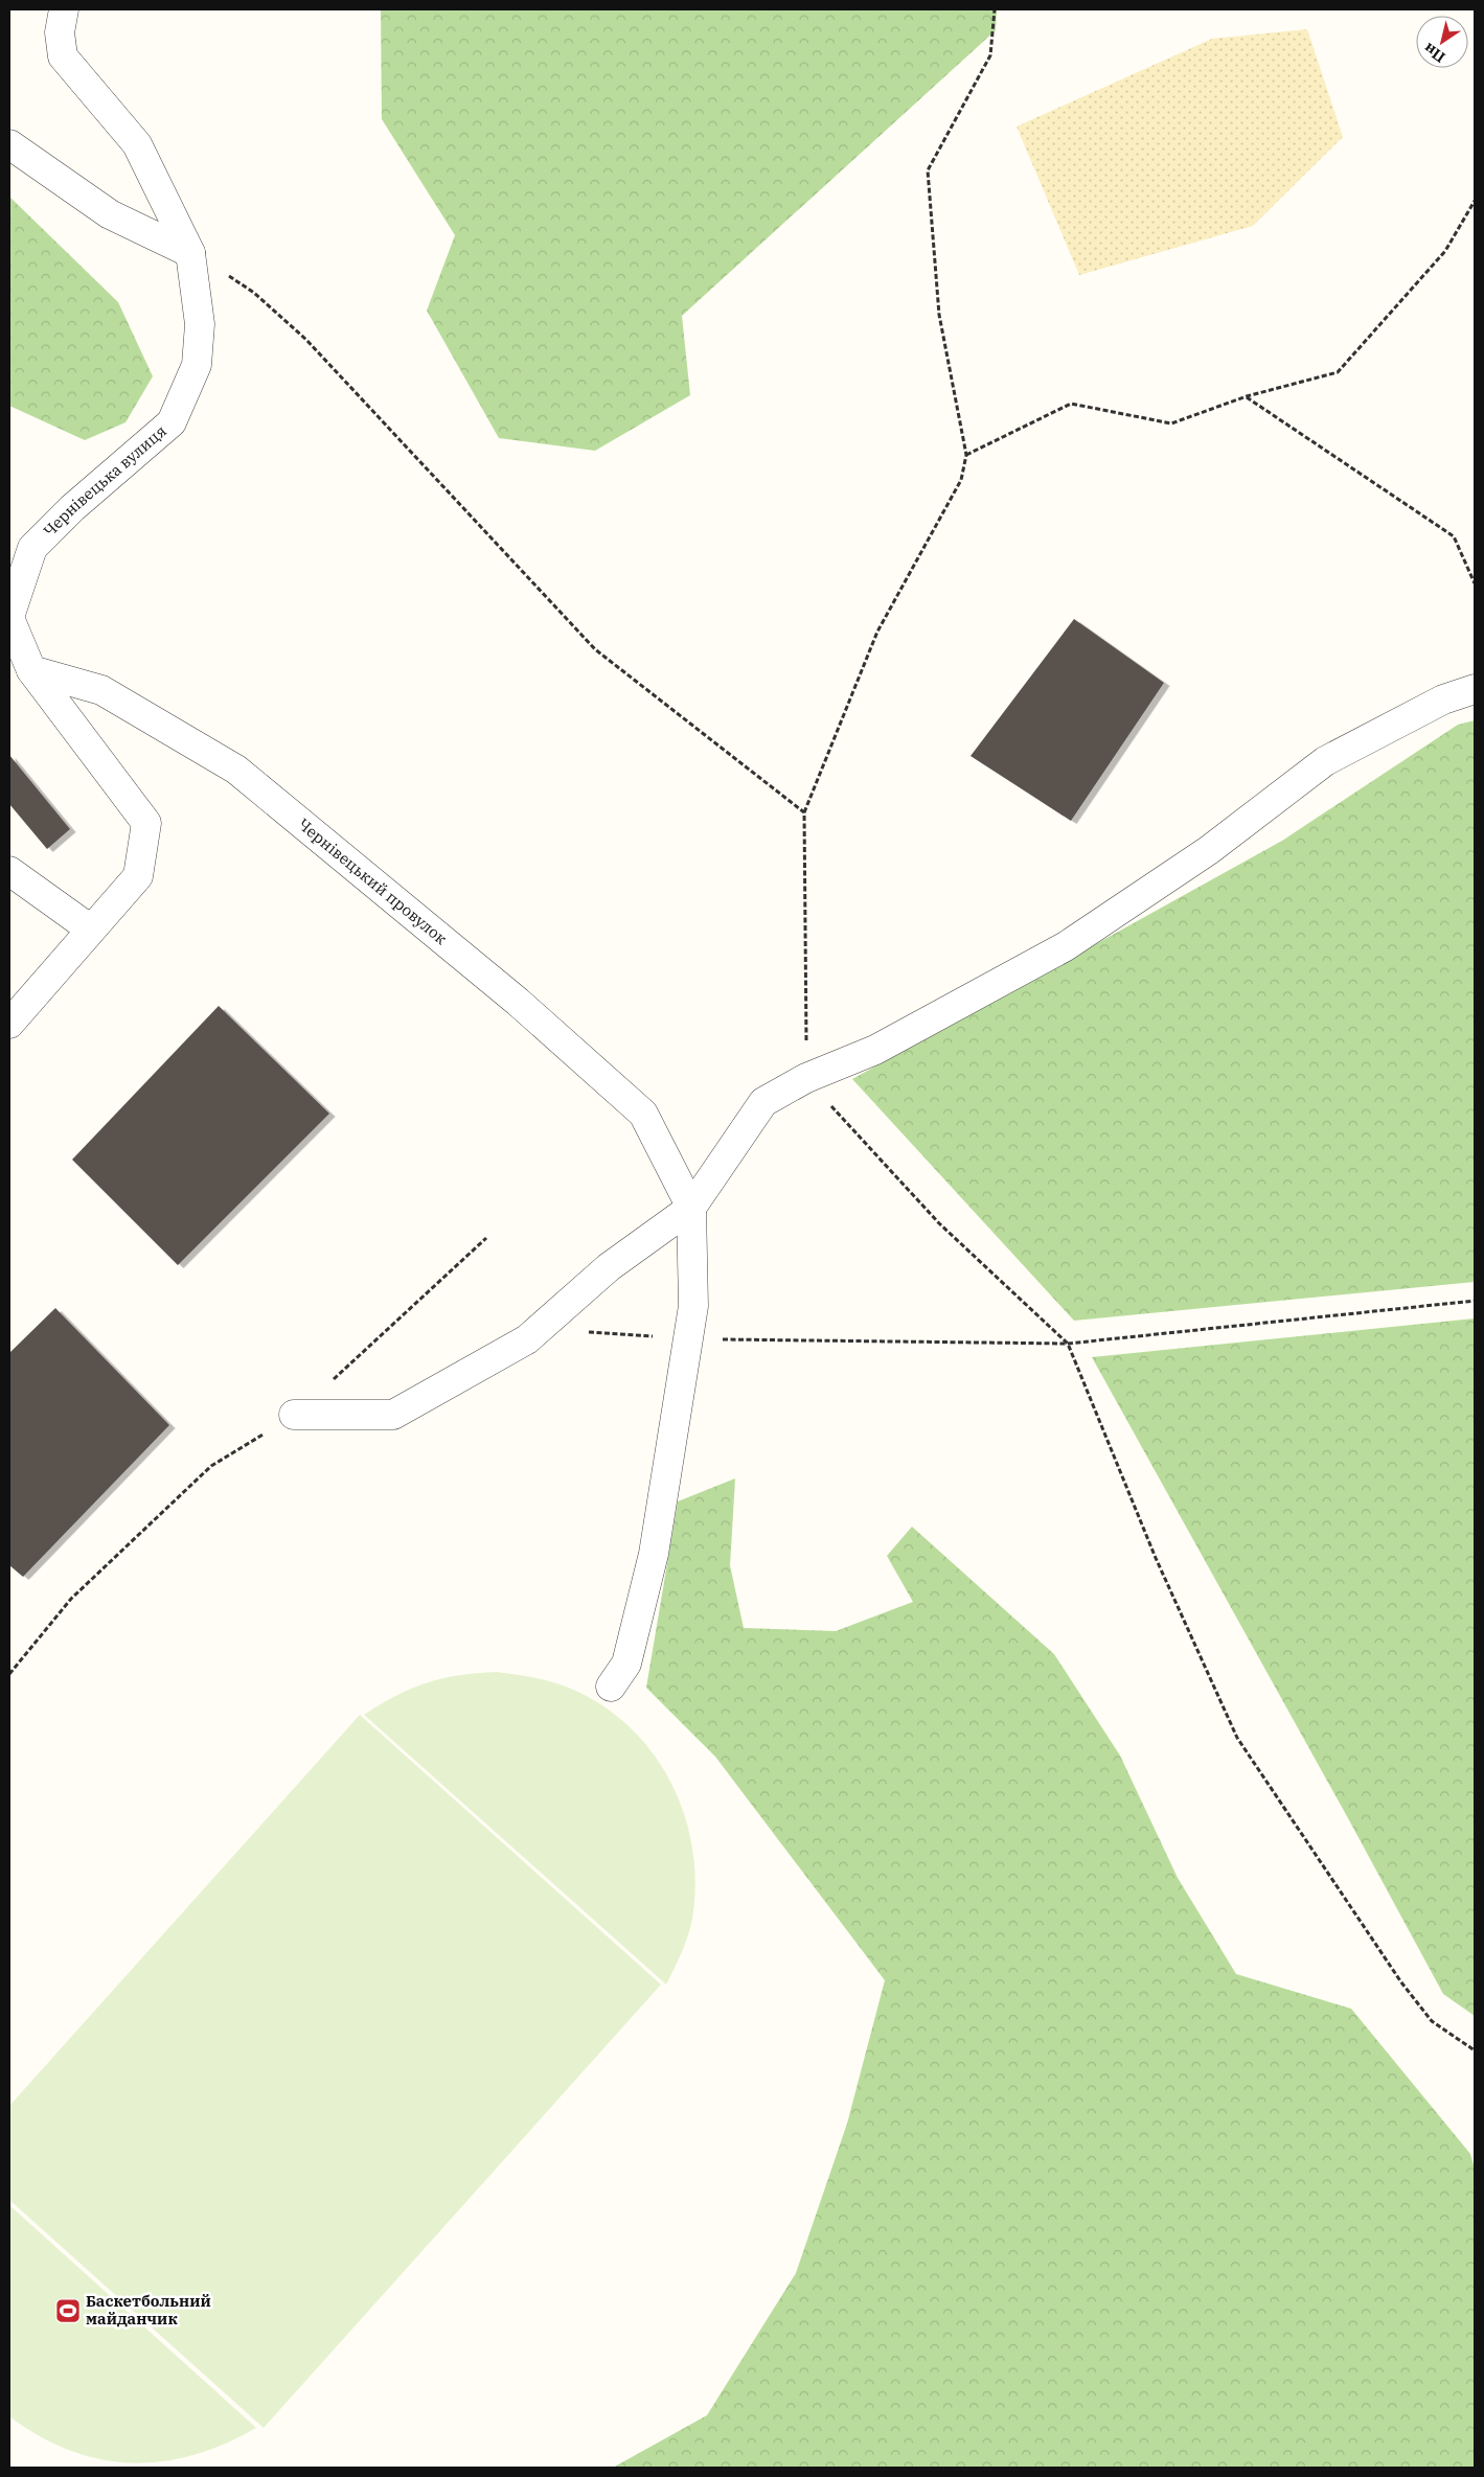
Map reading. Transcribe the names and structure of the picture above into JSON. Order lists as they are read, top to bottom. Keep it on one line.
{"streets":{"street":["Чернівецька вулиця","Чернівецький провулок"]},"places":{"sports":["Баскетбольний майданчик"]},"north":"bottom left"}
